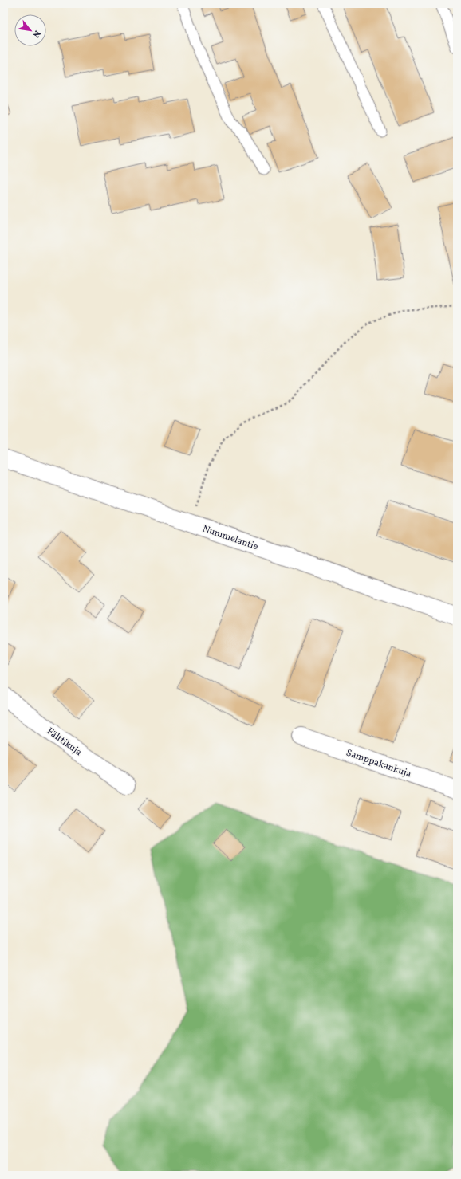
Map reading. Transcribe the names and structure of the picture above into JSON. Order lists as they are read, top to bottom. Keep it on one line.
{"streets":{"street":["Nummelantie","Fälttikuja","Samppakankuja"]},"north":"bottom right"}
